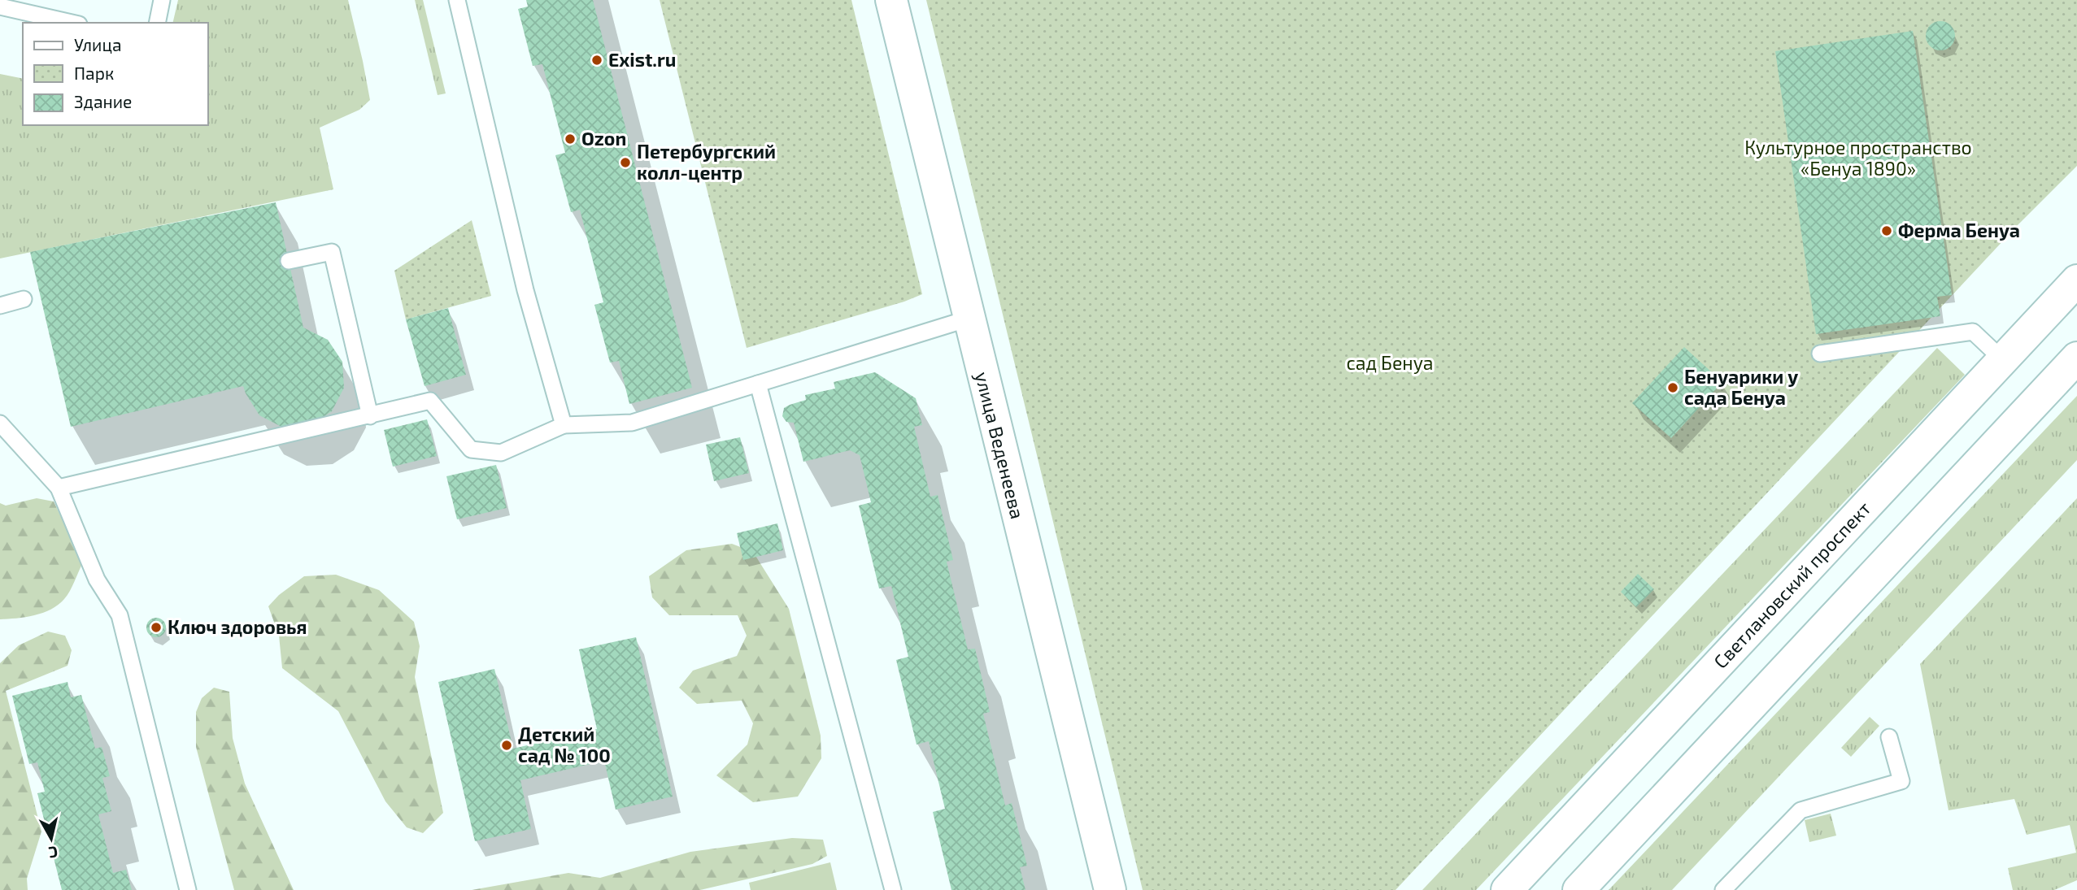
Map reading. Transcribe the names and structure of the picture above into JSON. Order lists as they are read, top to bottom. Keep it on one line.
{"streets":{"main road":["улица Веденеева","Светлановский проспект"]},"parks":["Культурное пространство «Бенуа 1890»","сад Бенуа"],"places":["Exist.ru","Ozon","Петербургский колл-центр","Ферма Бенуа","Бенуарики у сада Бенуа","Ключ здоровья","Детский сад № 100"],"legend":["Улица","Парк","Здание"],"north":"bottom"}
